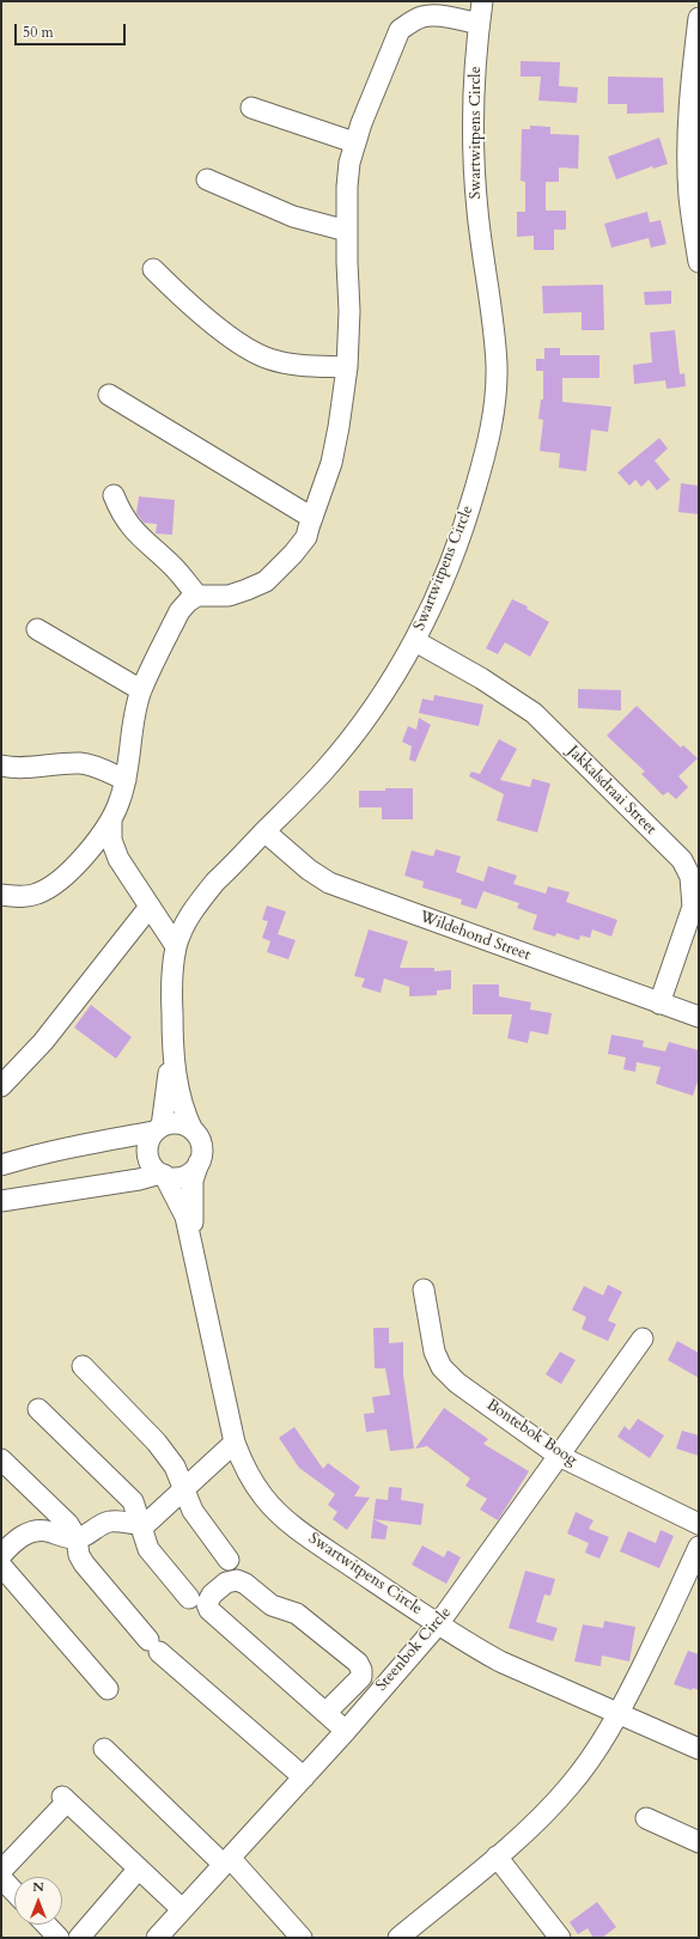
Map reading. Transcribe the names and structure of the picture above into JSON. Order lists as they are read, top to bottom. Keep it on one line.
{"streets":{"street":["Swartwitpens Circle","Jakkalsdraai Street","Wildehond Street","Bontebok Boog","Steenbok Circle"]},"crossings":[["Swartwitpens Circle","Jakkalsdraai Street"],["Swartwitpens Circle","Wildehond Street"],["Swartwitpens Circle","Steenbok Circle"],["Jakkalsdraai Street","Wildehond Street"],["Bontebok Boog","Steenbok Circle"]],"scale_bar":"50 m","north":"top"}
